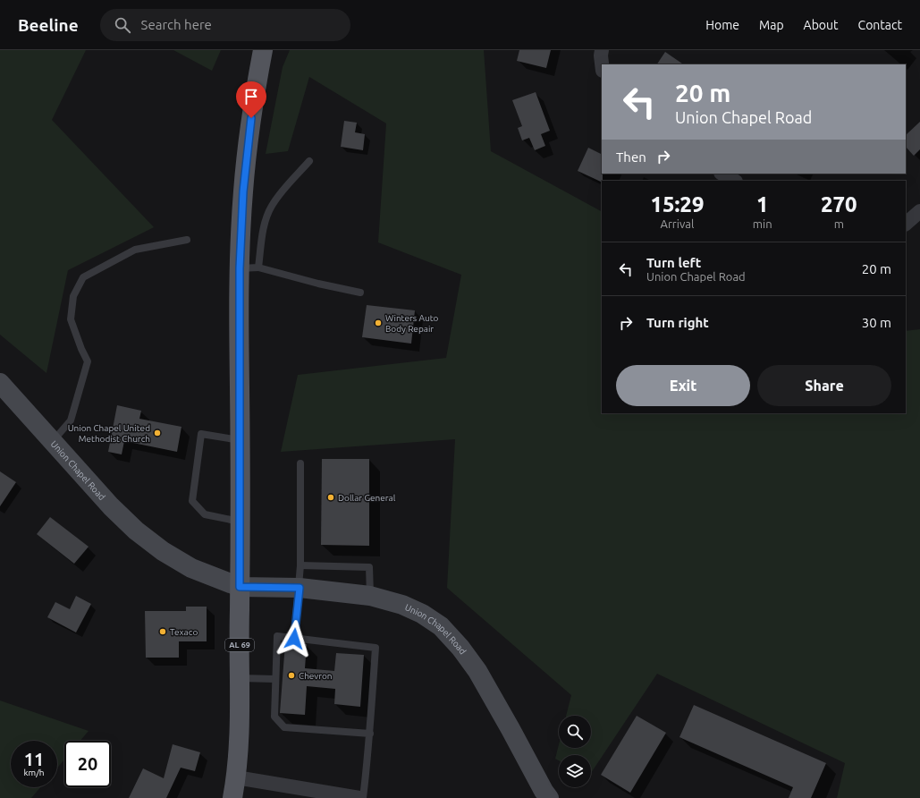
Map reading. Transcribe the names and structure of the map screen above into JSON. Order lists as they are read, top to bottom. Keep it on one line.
{"streets":{"main road":["AL 69"],"street":["Union Chapel Road"]},"crossings":[["Union Chapel Road","AL 69"]],"places":["Winters Auto Body Repair","Union Chapel United Methodist Church","Dollar General","Texaco","Chevron"],"page":{"header":"Beeline","search":"Search here","nav":["Home","Map","About","Contact"],"turn":["20 m","Union Chapel Road"],"then":"Then","eta":["15:29","Arrival","1","min","270","m"],"list":[{"name":"Turn left","note":"Union Chapel Road","value":"20 m"},{"name":"Turn right","value":"30 m"}],"buttons":["Exit","Share"],"speed":"11 km/h","limit":"20"}}
